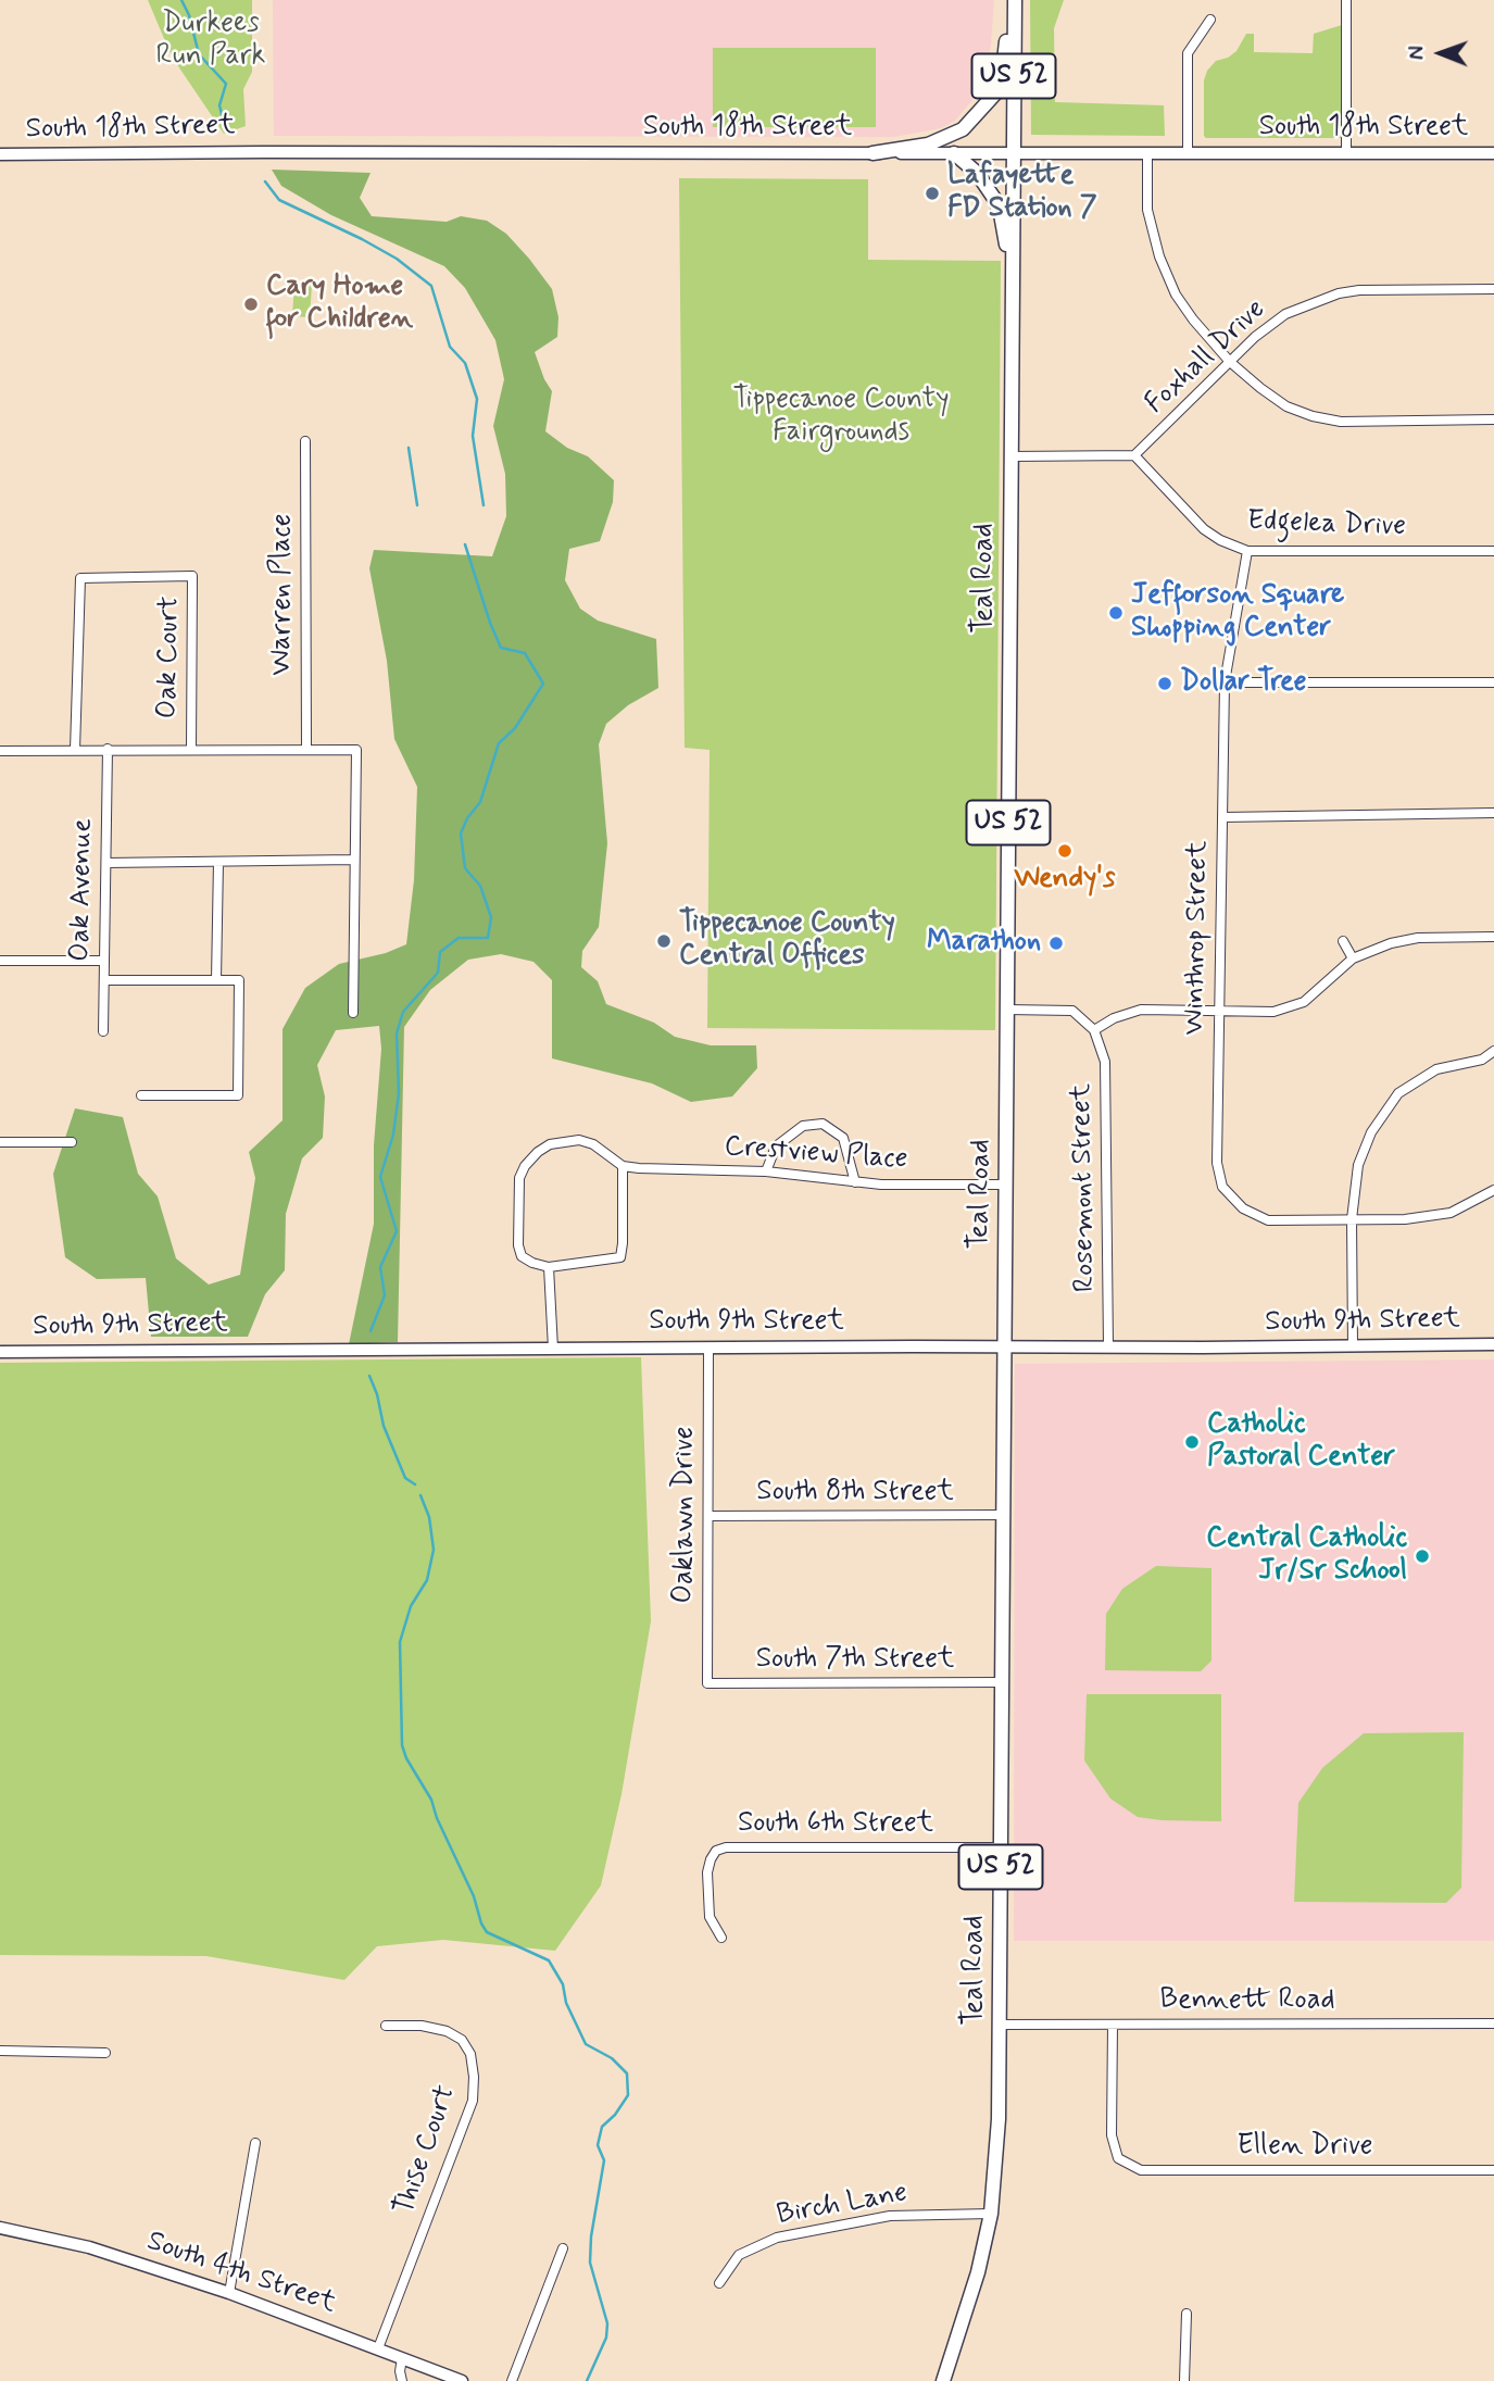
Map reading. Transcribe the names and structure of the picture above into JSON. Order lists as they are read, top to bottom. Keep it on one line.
{"streets":{"main road":["US 52","South 18th Street","Teal Road","South 9th Street","South 4th Street"],"street":["Foxhall Drive","Edgelea Drive","Warren Place","Oak Court","Oak Avenue","Winthrop Street","Crestview Place","Rosemont Street","South 8th Street","Oaklawn Drive","South 7th Street","South 6th Street","Bennett Road","Ellen Drive","Thise Court","Birch Lane"]},"crossings":[["South 18th Street","Teal Road"],["Foxhall Drive","Edgelea Drive"],["Edgelea Drive","Winthrop Street"],["Teal Road","Crestview Place"],["Teal Road","South 9th Street"],["Teal Road","South 8th Street"],["Teal Road","South 7th Street"],["Teal Road","South 6th Street"],["Teal Road","Bennett Road"],["Teal Road","Birch Lane"],["Rosemont Street","South 9th Street"],["South 9th Street","Oaklawn Drive"],["South 8th Street","Oaklawn Drive"],["Oaklawn Drive","South 7th Street"],["Bennett Road","Ellen Drive"],["Thise Court","South 4th Street"]],"parks":["Durkees Run Park","Tippecanoe County Fairgrounds"],"places":["Lafayette FD Station 7","Cary Home for Children","Jefforson Square Shopping Center","Dollar Tree","Wendy's","Tippecanoe County Central Offices","Marathon","Catholic Pastoral Center","Central Catholic Jr/Sr School"],"north":"left"}
